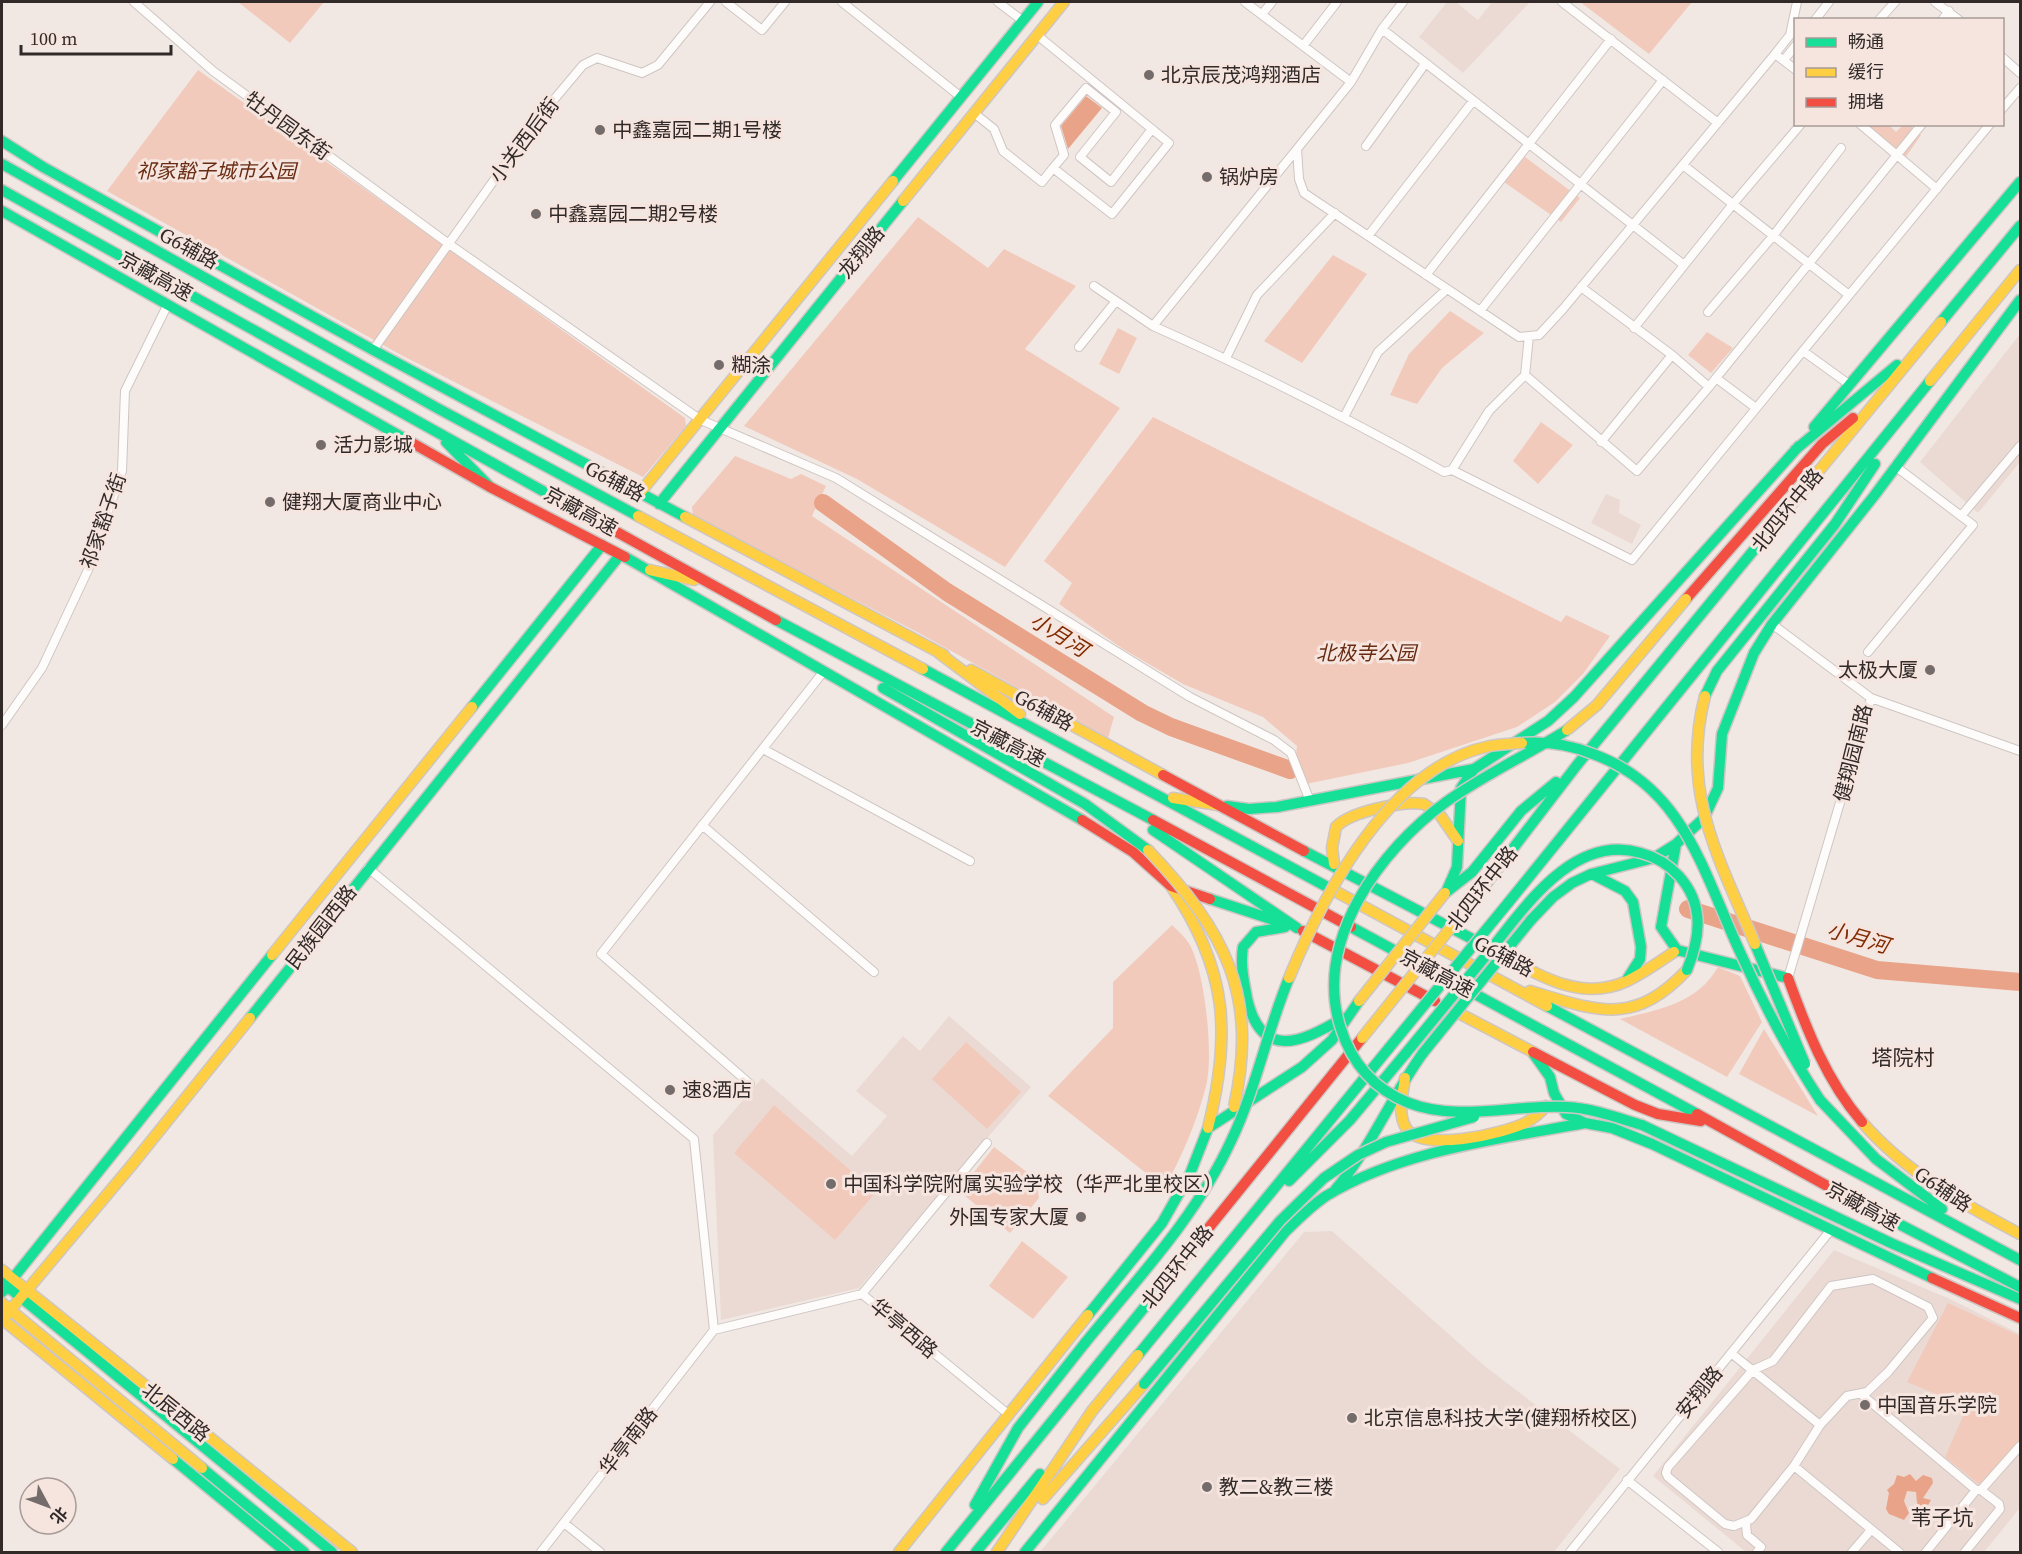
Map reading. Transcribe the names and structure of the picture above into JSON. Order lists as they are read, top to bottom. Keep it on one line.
{"streets":{"main road":["G6辅路","龙翔路","京藏高速","北四环中路","民族园西路","北辰西路"],"street":["牡丹园东街","小关西后街","祁家豁子街","健翔园南路","华亭西路","安翔路","华亭南路"]},"crossings":[["牡丹园东街","小关西后街"],["牡丹园东街","龙翔路"],["小关西后街","G6辅路"],["G6辅路","龙翔路"],["G6辅路","健翔园南路"],["北四环中路","华亭西路"],["民族园西路","北辰西路"],["华亭西路","华亭南路"]],"districts":["塔院村","苇子坑"],"water":["小月河"],"parks":["祁家豁子城市公园","北极寺公园"],"places":["北京辰茂鸿翔酒店","中鑫嘉园二期1号楼","锅炉房","中鑫嘉园二期2号楼","糊涂","活力影城","健翔大厦商业中心","太极大厦","速8酒店","中国科学院附属实验学校（华严北里校区）","外国专家大厦","中国音乐学院","北京信息科技大学(健翔桥校区)","教二&教三楼"],"legend":["畅通","缓行","拥堵"],"scale_bar":"100 m","north":"bottom right"}
